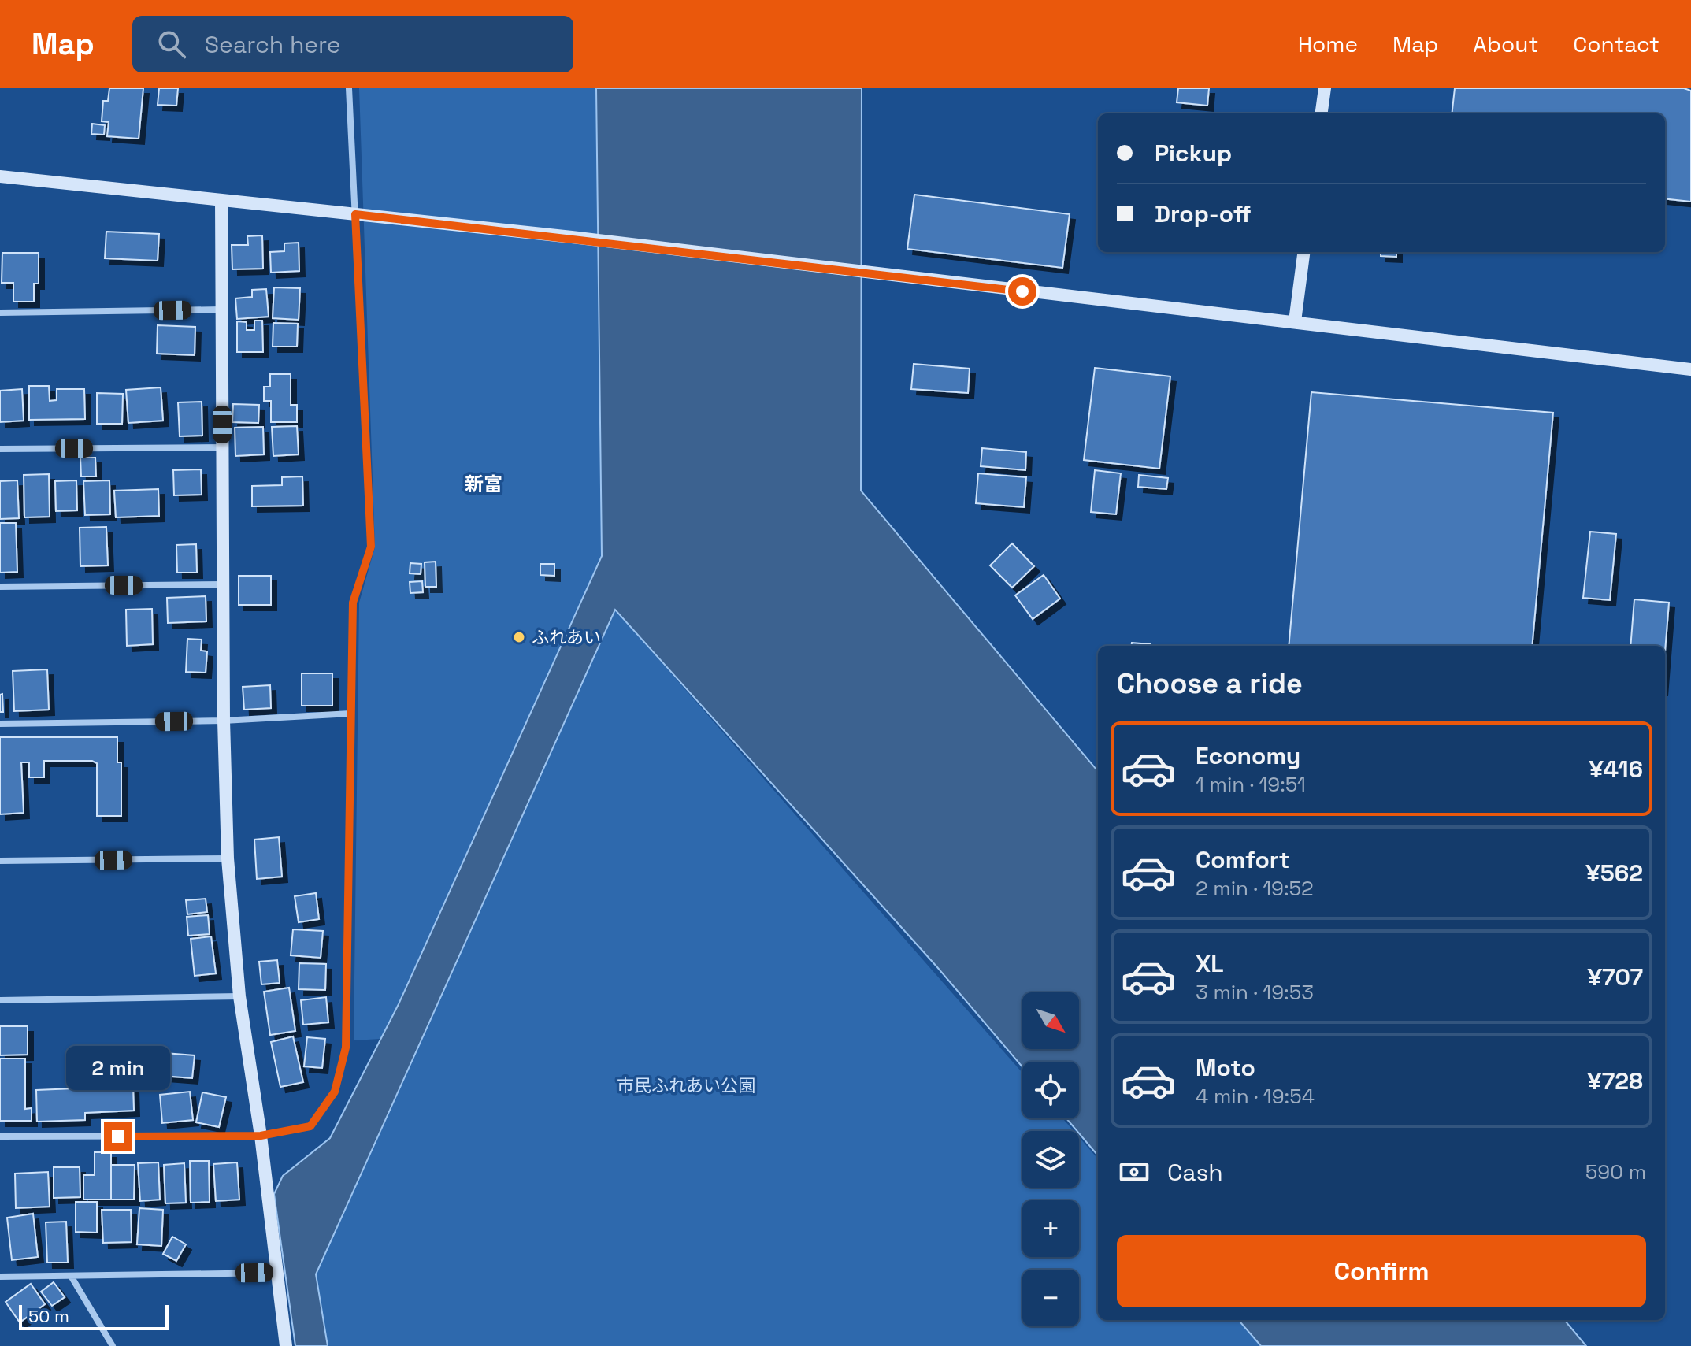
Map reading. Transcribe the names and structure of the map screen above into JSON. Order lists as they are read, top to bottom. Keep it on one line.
{"districts":["新富"],"parks":["市民ふれあい公園"],"places":["ふれあい"],"scale_bar":"50 m","north":"bottom right","page":{"header":"Map","search":"Search here","nav":["Home","Map","About","Contact"],"banner":["Pickup","Drop-off"],"heading":"Choose a ride","list":[{"name":"Economy","note":"1 min · 19:51","value":"¥416"},{"name":"Comfort","note":"2 min · 19:52","value":"¥562"},{"name":"XL","note":"3 min · 19:53","value":"¥707"},{"name":"Moto","note":"4 min · 19:54","value":"¥728"}],"map_buttons":["+","−"],"bubble":"2 min","pay":["Cash","590 m"],"buttons":"Confirm","scale":"50 m"}}
